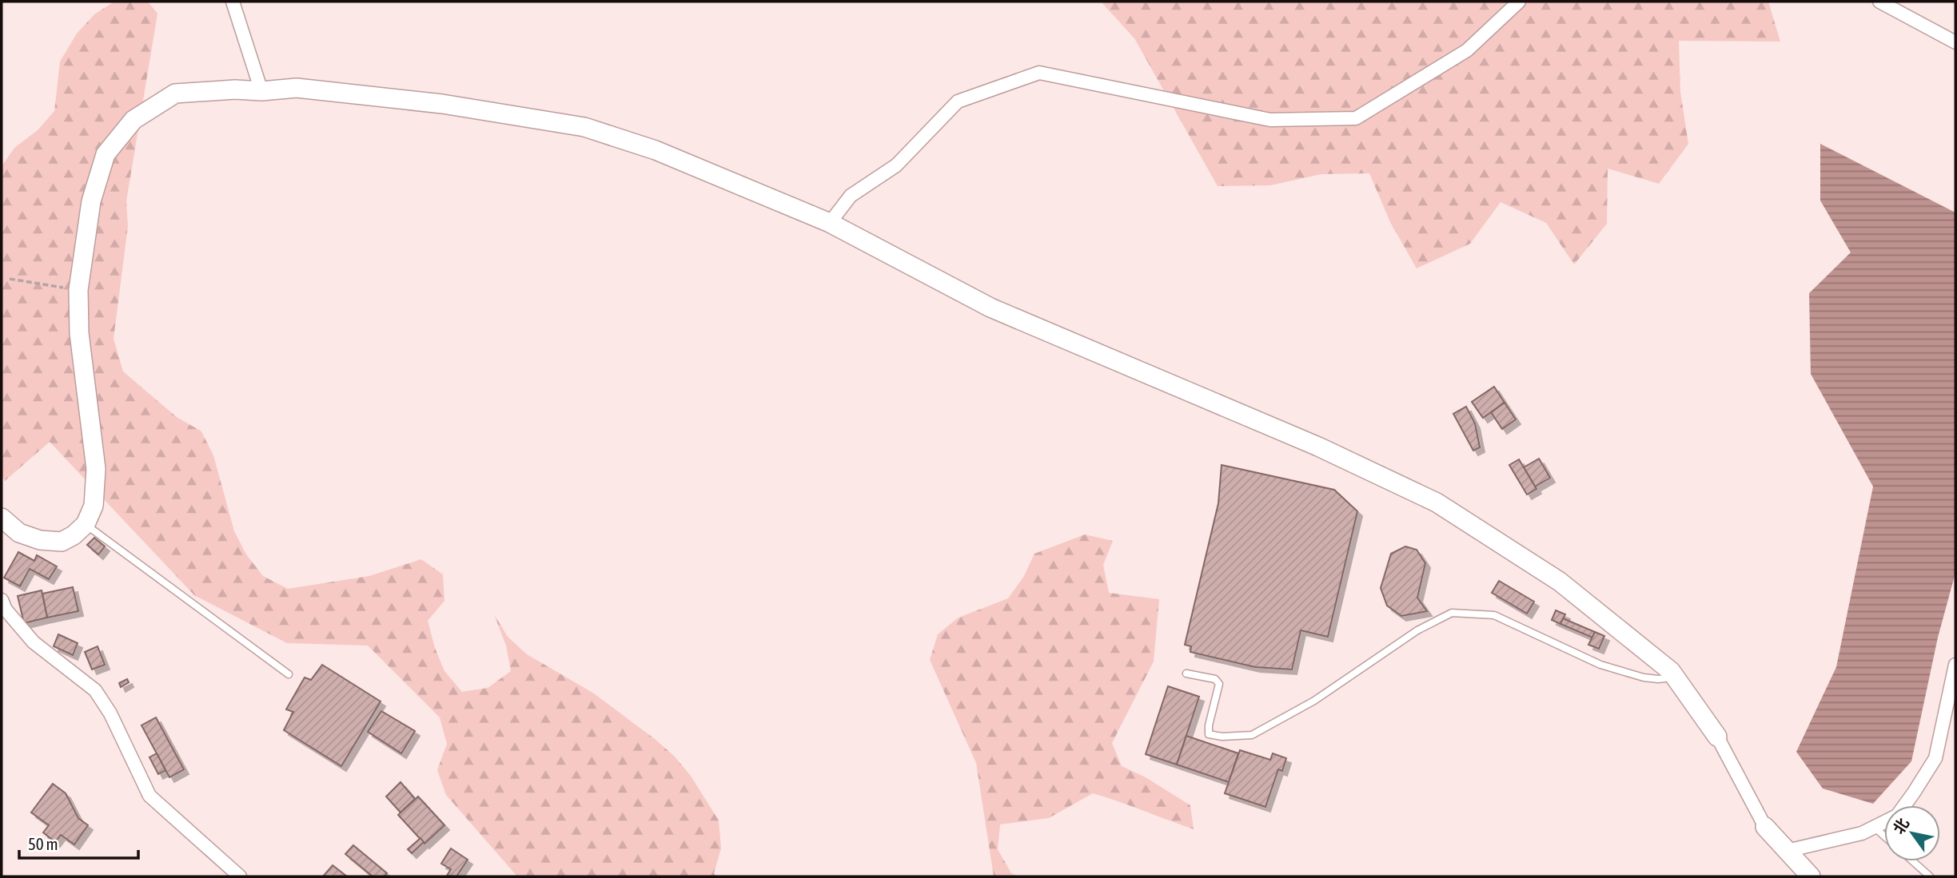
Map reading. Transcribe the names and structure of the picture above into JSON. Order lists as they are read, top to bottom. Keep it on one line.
{"scale_bar":"50 m","north":"top left"}
